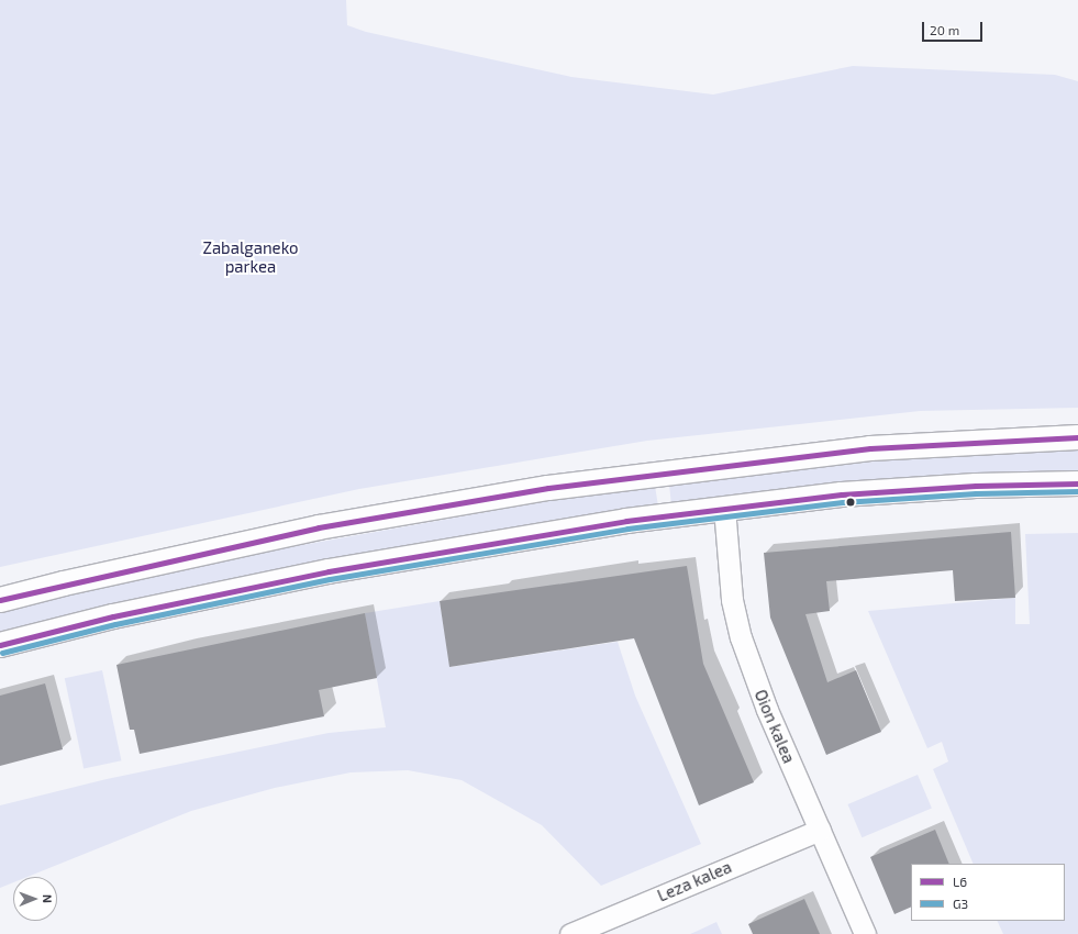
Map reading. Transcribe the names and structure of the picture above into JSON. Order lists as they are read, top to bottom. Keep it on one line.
{"streets":{"street":["Oion kalea","Leza kalea"]},"crossings":[["Oion kalea","Leza kalea"]],"parks":["Zabalganeko parkea"],"lines":["transit line L6","transit line G3"],"legend":["L6","G3"],"scale_bar":"20 m","north":"right"}
